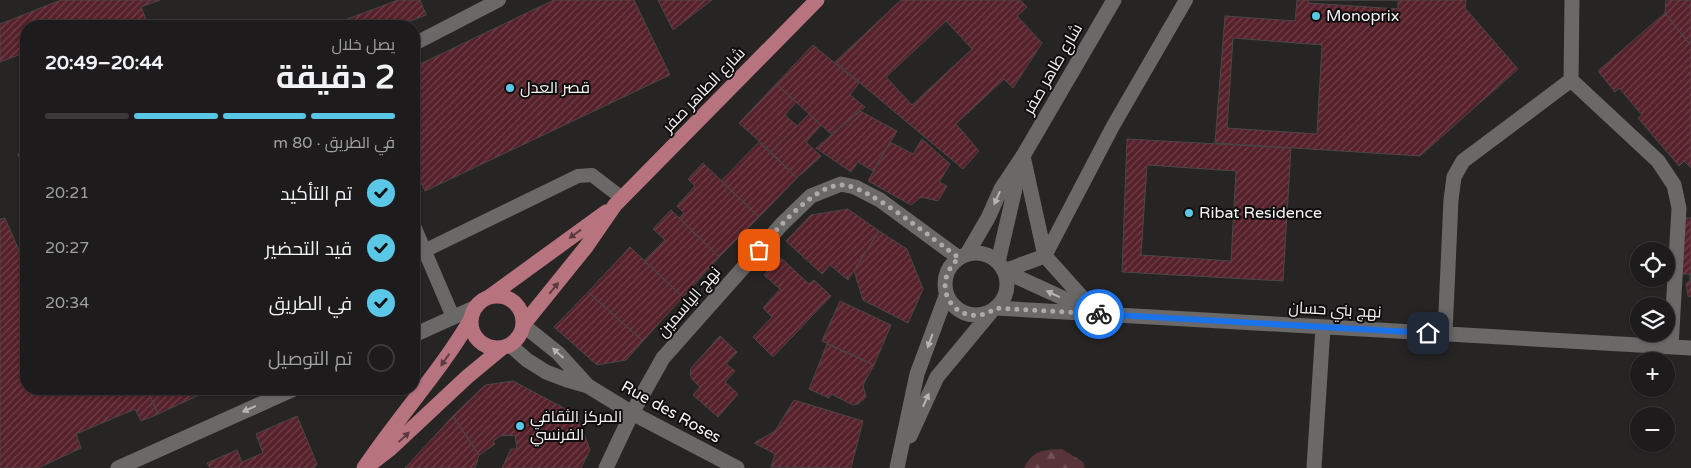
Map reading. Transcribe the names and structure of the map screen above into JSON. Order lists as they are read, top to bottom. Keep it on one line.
{"streets":{"main road":["شارع الطاهر صفر"],"street":["شارع طاهر صفر","نهج الياسمين","نهج بني حسان","Rue des Roses"]},"crossings":[["شارع طاهر صفر","نهج الياسمين"],["شارع طاهر صفر","نهج بني حسان"],["نهج الياسمين","نهج بني حسان"],["نهج الياسمين","Rue des Roses"]],"places":["Monoprix","قصر العدل","Ribat Residence","المركز الثقافي الفرنسي"],"page":{"heading":["2 دقيقة","يصل خلال","20:44–20:49"],"bar":"في الطريق · 80 m","list":[["تم التأكيد","20:21"],["قيد التحضير","20:27"],["في الطريق","20:34"],"تم التوصيل"],"map_buttons":["+","−"]}}
